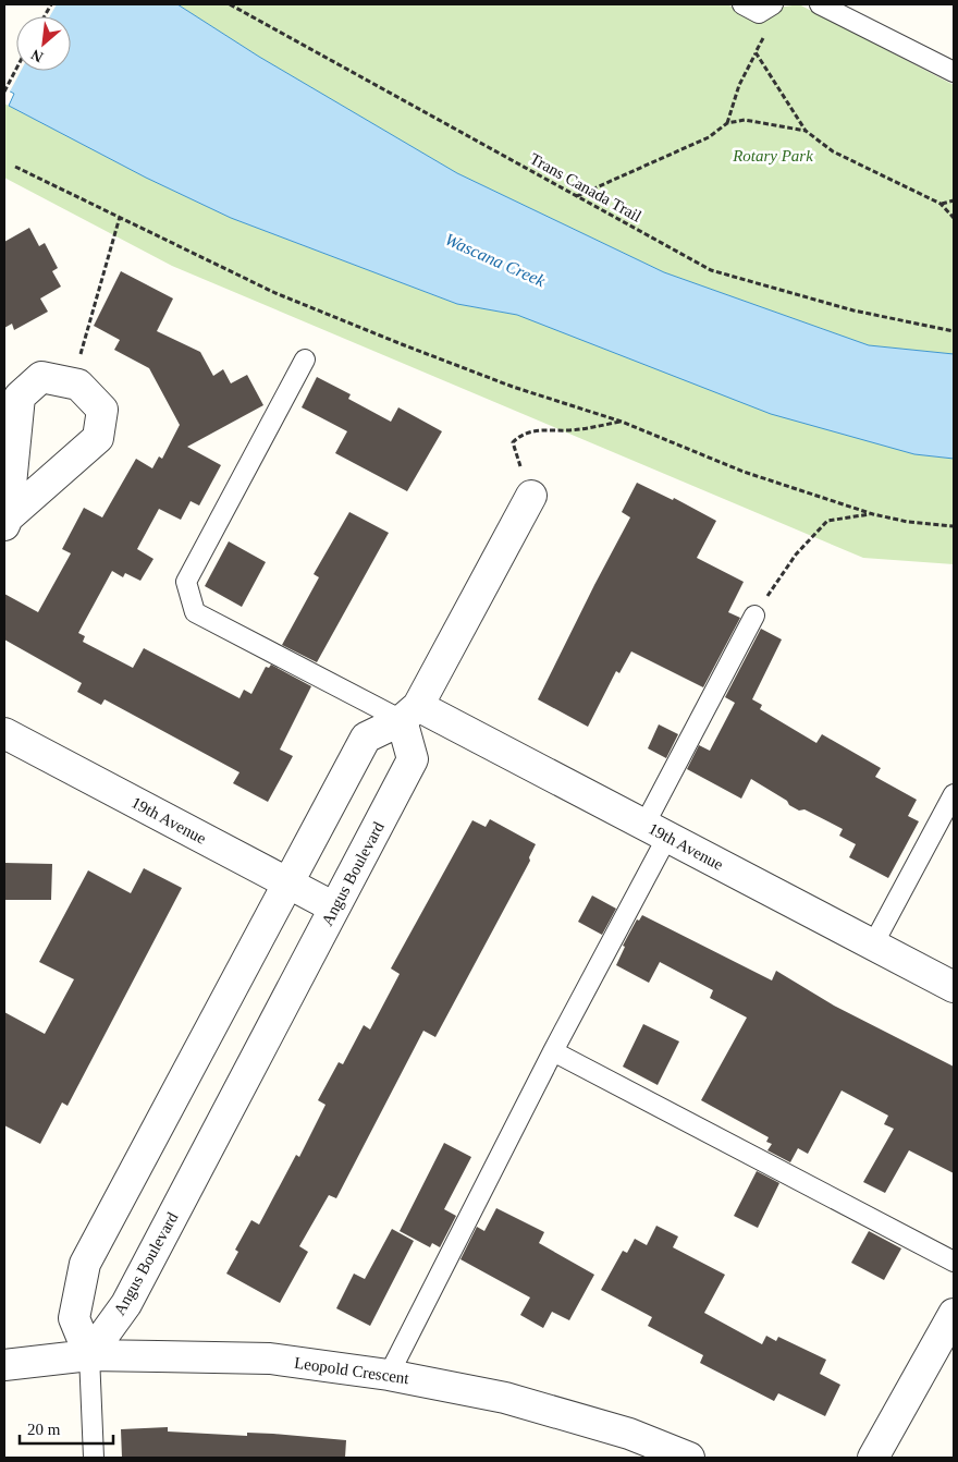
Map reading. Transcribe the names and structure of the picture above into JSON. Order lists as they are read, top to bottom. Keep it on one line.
{"streets":{"street":["19th Avenue","Angus Boulevard","Leopold Crescent"],"path":["Trans Canada Trail"]},"crossings":[["19th Avenue","Angus Boulevard"],["Angus Boulevard","Leopold Crescent"]],"water":["Wascana Creek"],"parks":["Rotary Park"],"scale_bar":"20 m","north":"bottom left"}
